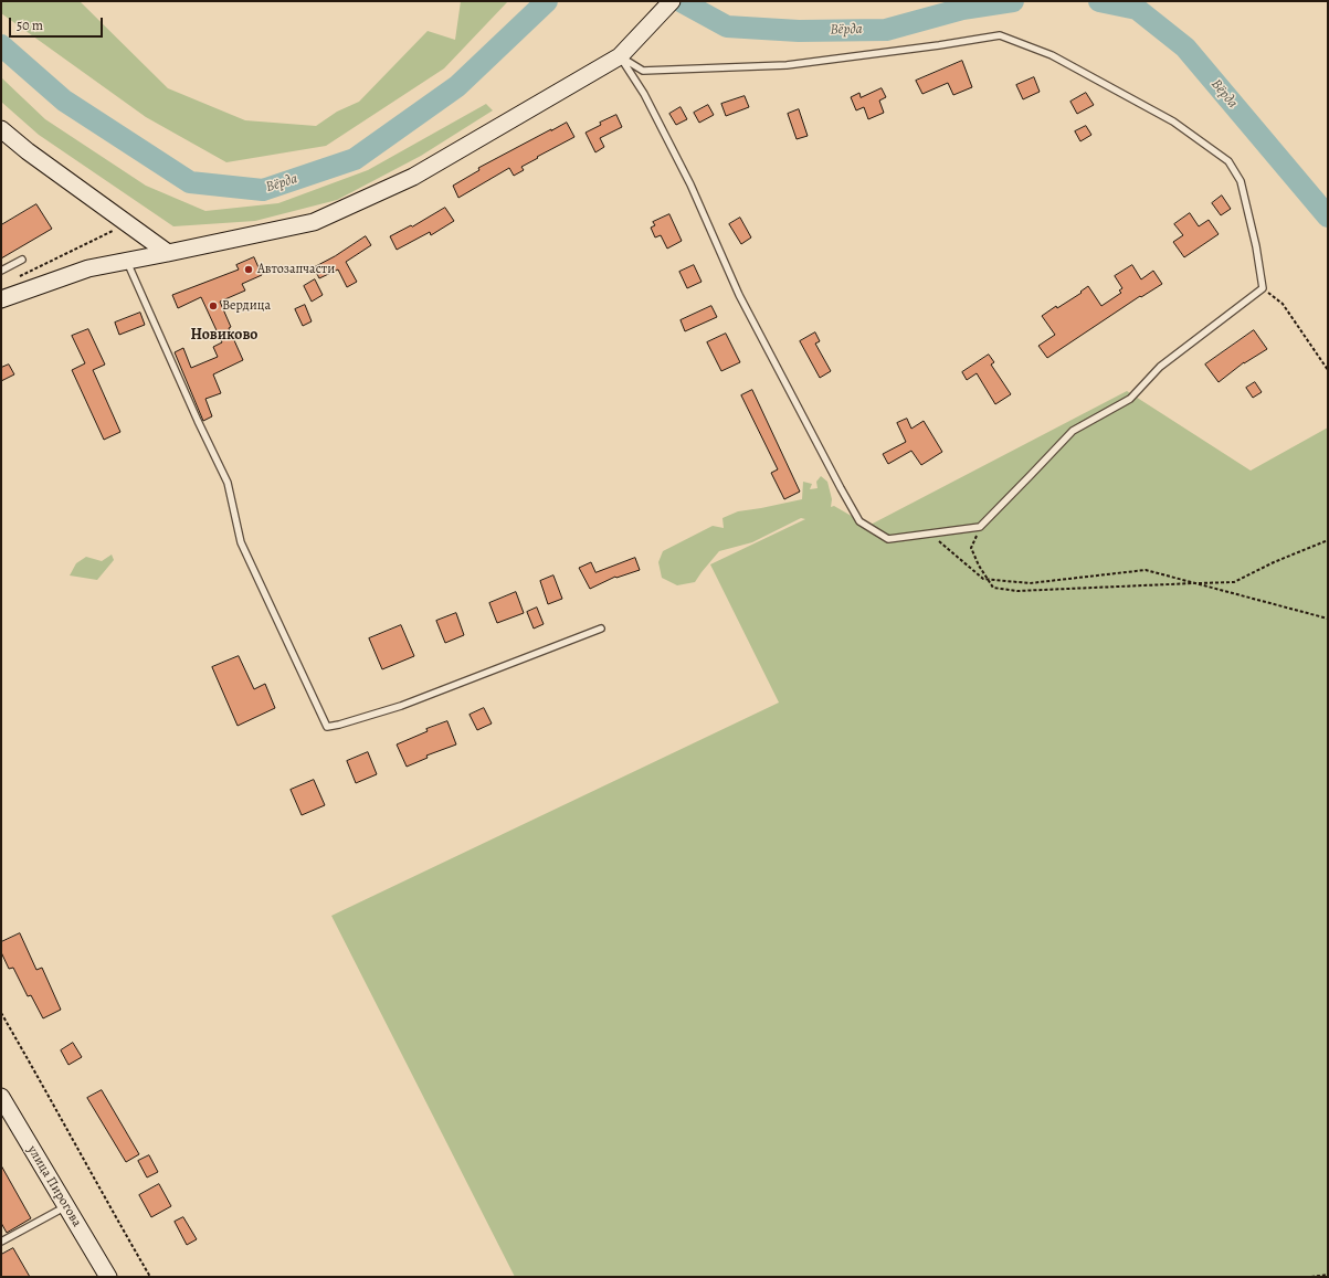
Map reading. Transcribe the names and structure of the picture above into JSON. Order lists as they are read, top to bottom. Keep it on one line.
{"streets":{"street":["улица Пирогова"]},"districts":["Новиково"],"water":["Вёрда"],"places":["Автозапчасти","Вердица"],"scale_bar":"50 m"}
